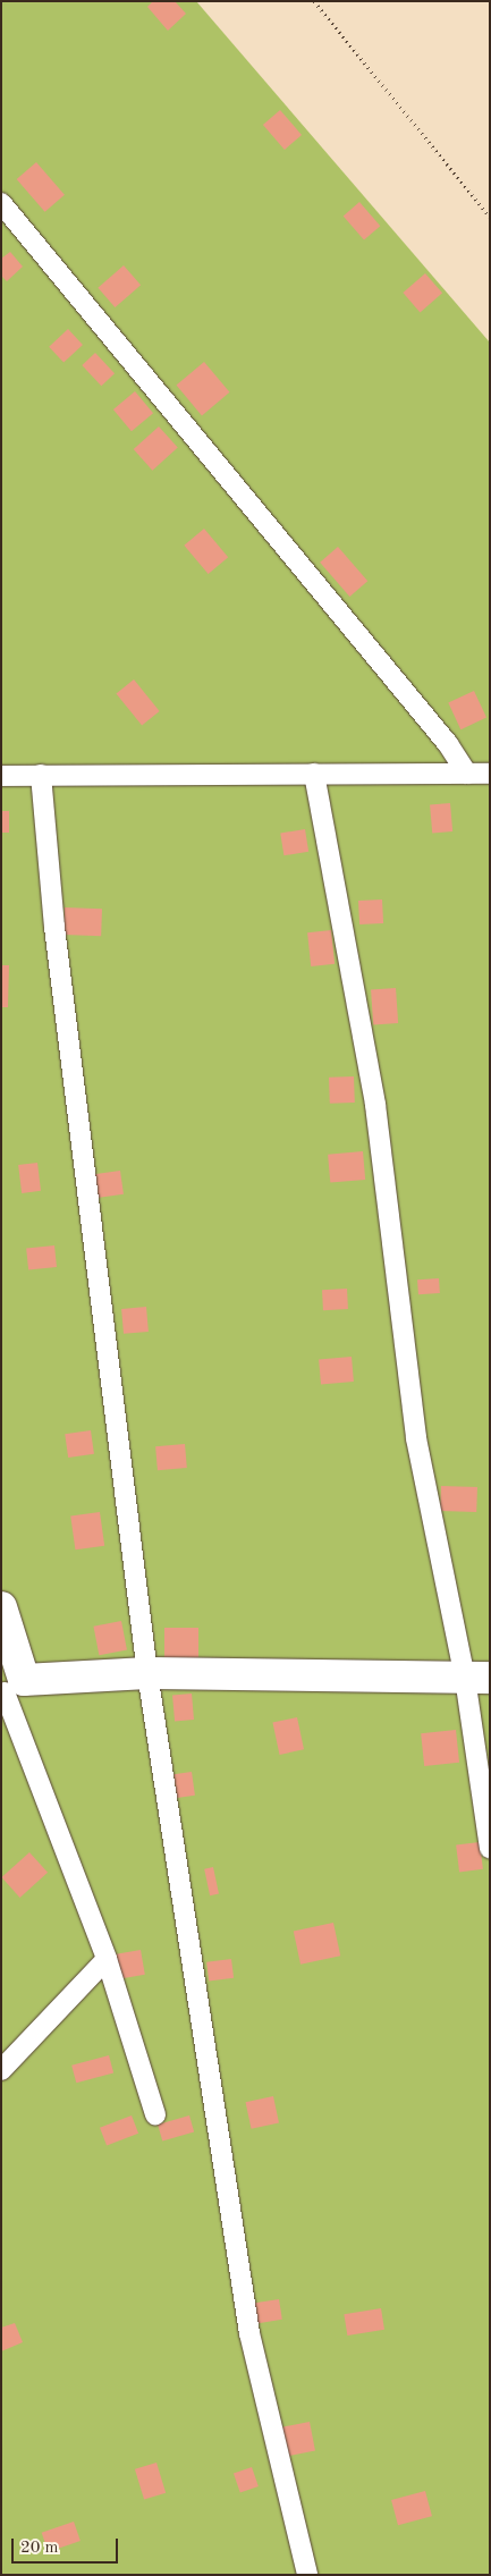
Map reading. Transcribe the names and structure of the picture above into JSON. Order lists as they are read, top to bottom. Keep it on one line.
{"scale_bar":"20 m"}
